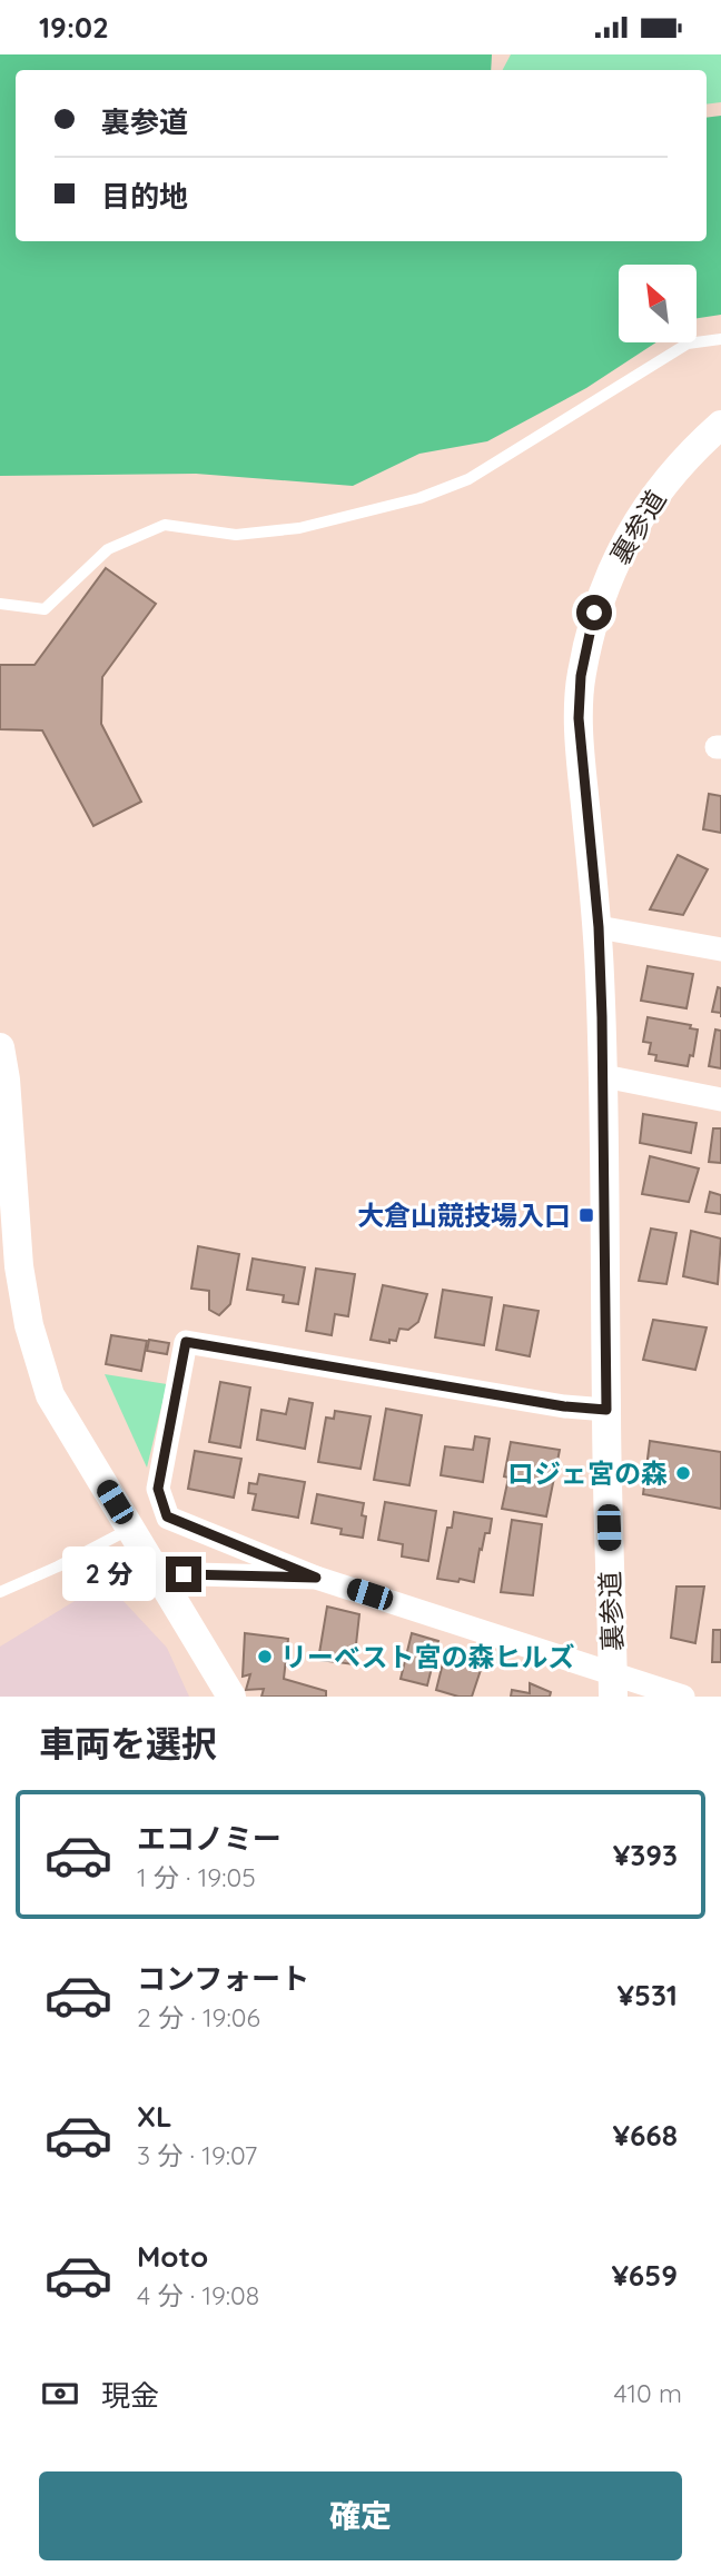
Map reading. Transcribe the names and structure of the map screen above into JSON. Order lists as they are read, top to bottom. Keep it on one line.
{"streets":{"street":["裏参道"]},"places":{"transit":["大倉山競技場入口"],"other":["ロジェ宮の森","リーベスト宮の森ヒルズ"]},"north":"top left","page":{"status":"19:02","banner":["裏参道","目的地"],"bubble":"2 分","heading":"車両を選択","list":[{"name":"エコノミー","note":"1 分 · 19:05","value":"¥393"},{"name":"コンフォート","note":"2 分 · 19:06","value":"¥531"},{"name":"XL","note":"3 分 · 19:07","value":"¥668"},{"name":"Moto","note":"4 分 · 19:08","value":"¥659"}],"pay":["現金","410 m"],"buttons":"確定"}}
